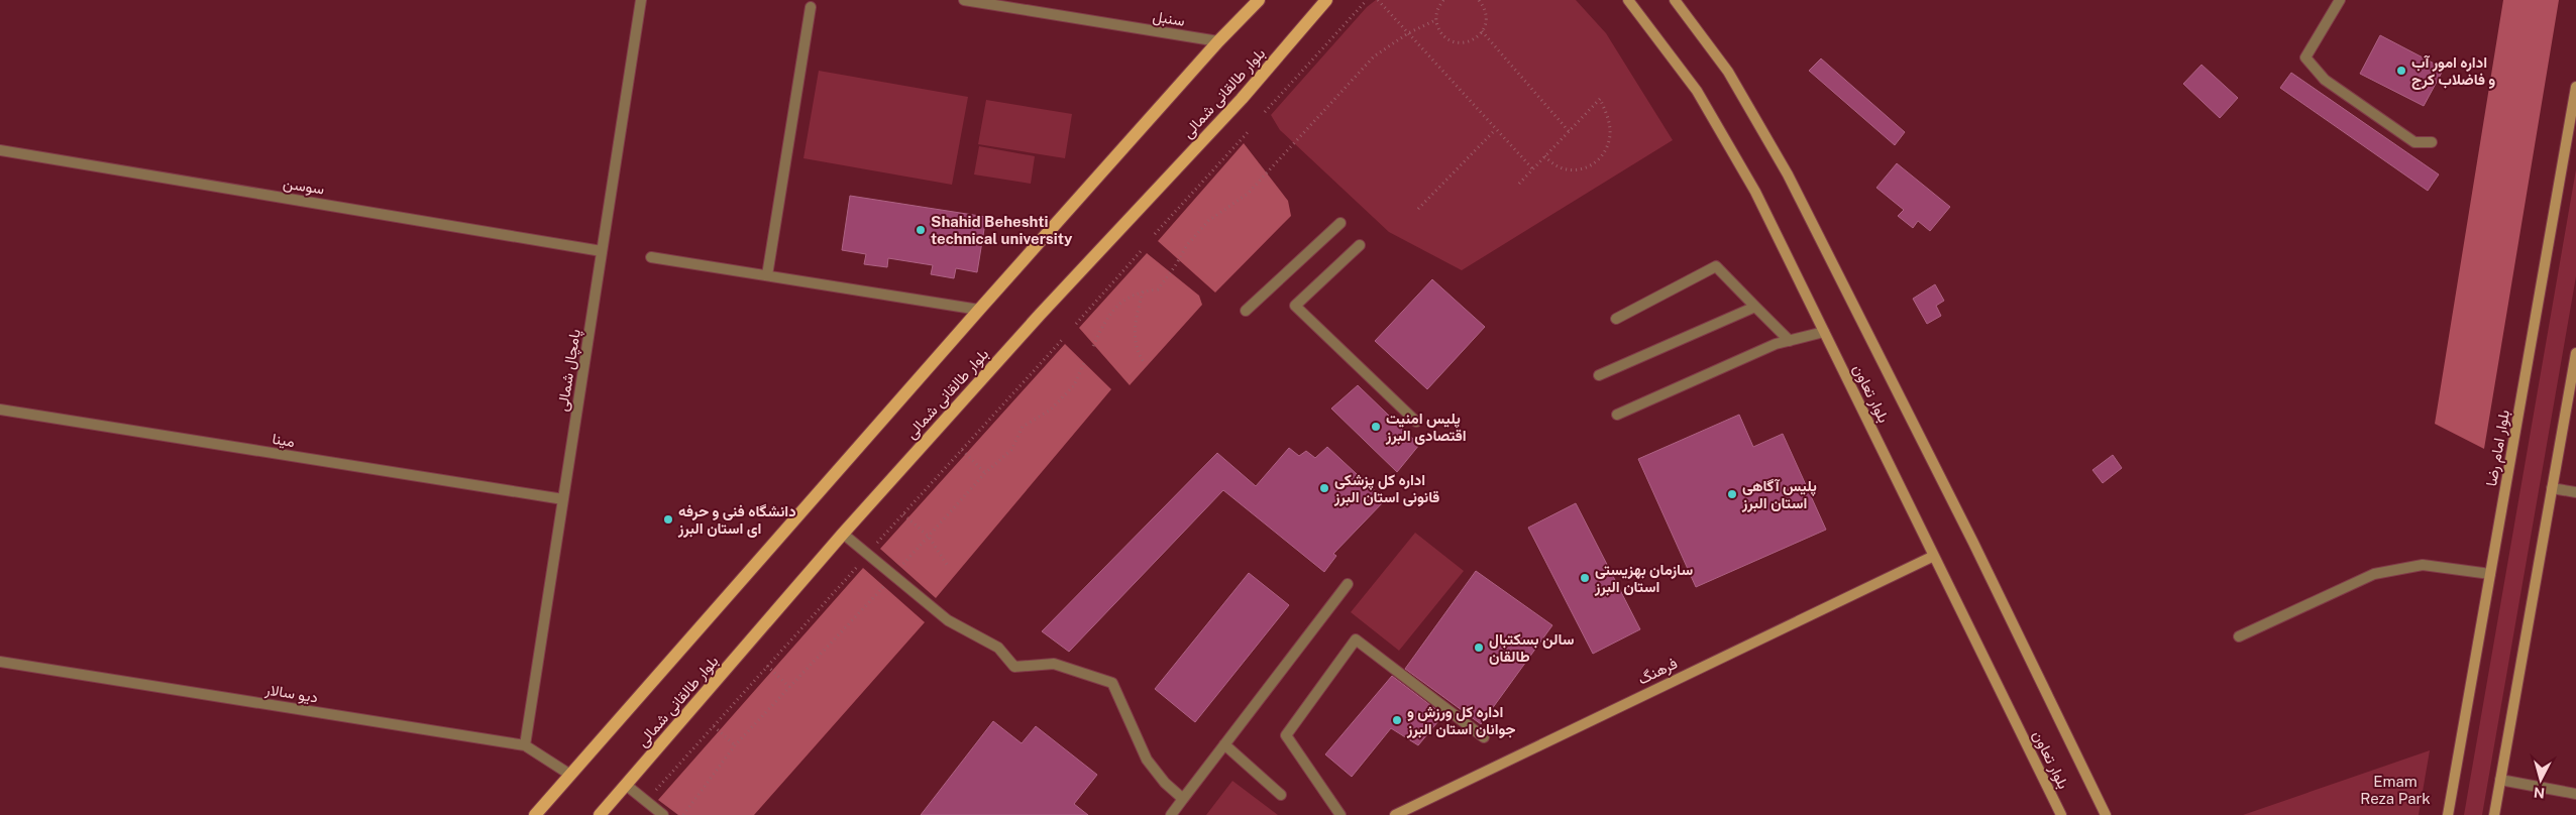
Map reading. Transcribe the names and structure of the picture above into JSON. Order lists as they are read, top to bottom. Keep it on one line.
{"streets":{"main road":["بلوار طالقانی شمالی","بلوار تعاون","بلوار امام رضا","فرهنگ"],"street":["سنبل","سوسن","پامچال شمالی","مینا","دیو سالار"]},"crossings":[["سنبل","بلوار طالقانی شمالی"],["بلوار طالقانی شمالی","دیو سالار"],["سوسن","پامچال شمالی"],["پامچال شمالی","مینا"],["پامچال شمالی","دیو سالار"],["بلوار تعاون","فرهنگ"]],"parks":["Emam Reza Park"],"places":["اداره امور آب و فاضلاب کرج","Shahid Beheshti technical university","پلیس امنیت اقتصادی البرز","اداره کل پزشکی قانونی استان البرز","پلیس آگاهی استان البرز","دانشگاه فنی و حرفه ای استان البرز","سازمان بهزیستی استان البرز","سالن بسکتبال طالقان","اداره کل ورزش و جوانان استان البرز"],"north":"bottom"}
